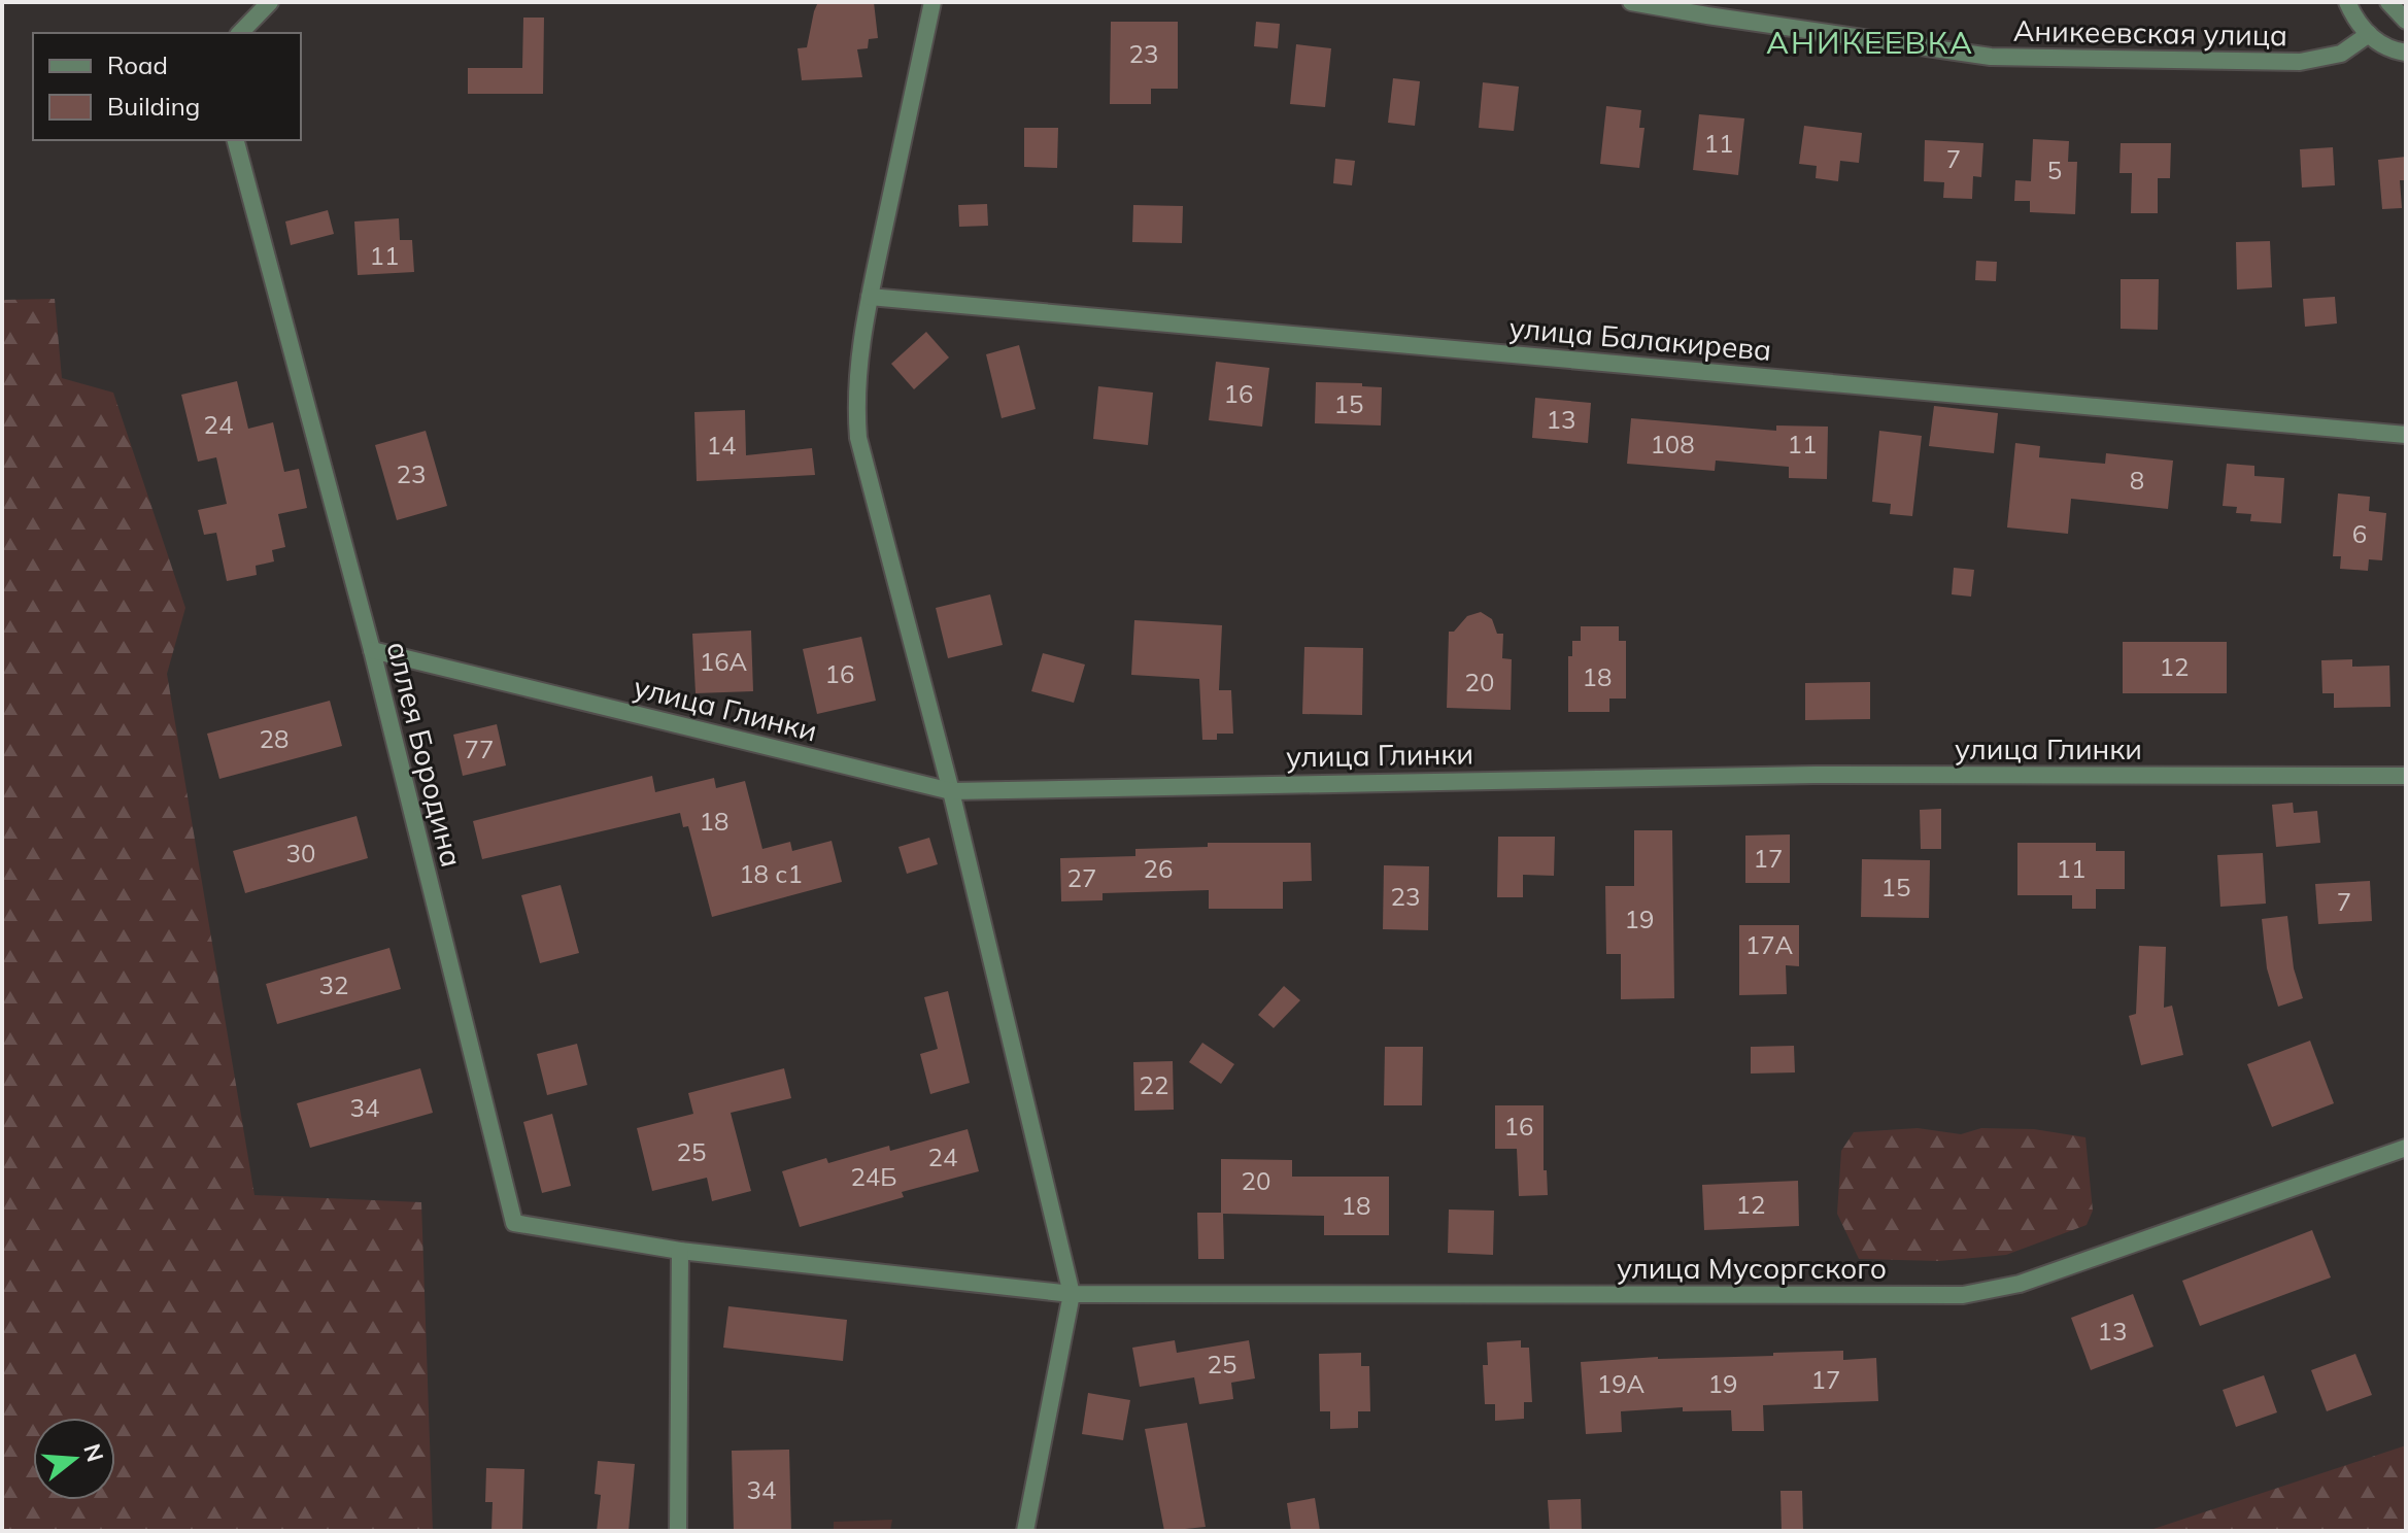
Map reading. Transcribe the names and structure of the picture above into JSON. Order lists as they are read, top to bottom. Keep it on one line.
{"streets":{"street":["Аникеевская улица","улица Балакирева","улица Глинки","аллея Бородина","улица Мусоргского"]},"crossings":[["улица Глинки","аллея Бородина"],["аллея Бородина","улица Мусоргского"]],"districts":["АНИКЕЕВКА"],"house_numbers":["23","11","7","5","11","16","15","13","24","108","11","14","23","8","6","16А","12","16","18","20","28","77","18","30","17","26","11","18 с1","27","15","23","7","19","17А","32","22","34","16","25","24","24Б","20","12","18","13","25","17","19А","19","34"],"legend":["Road","Building"],"north":"right"}
